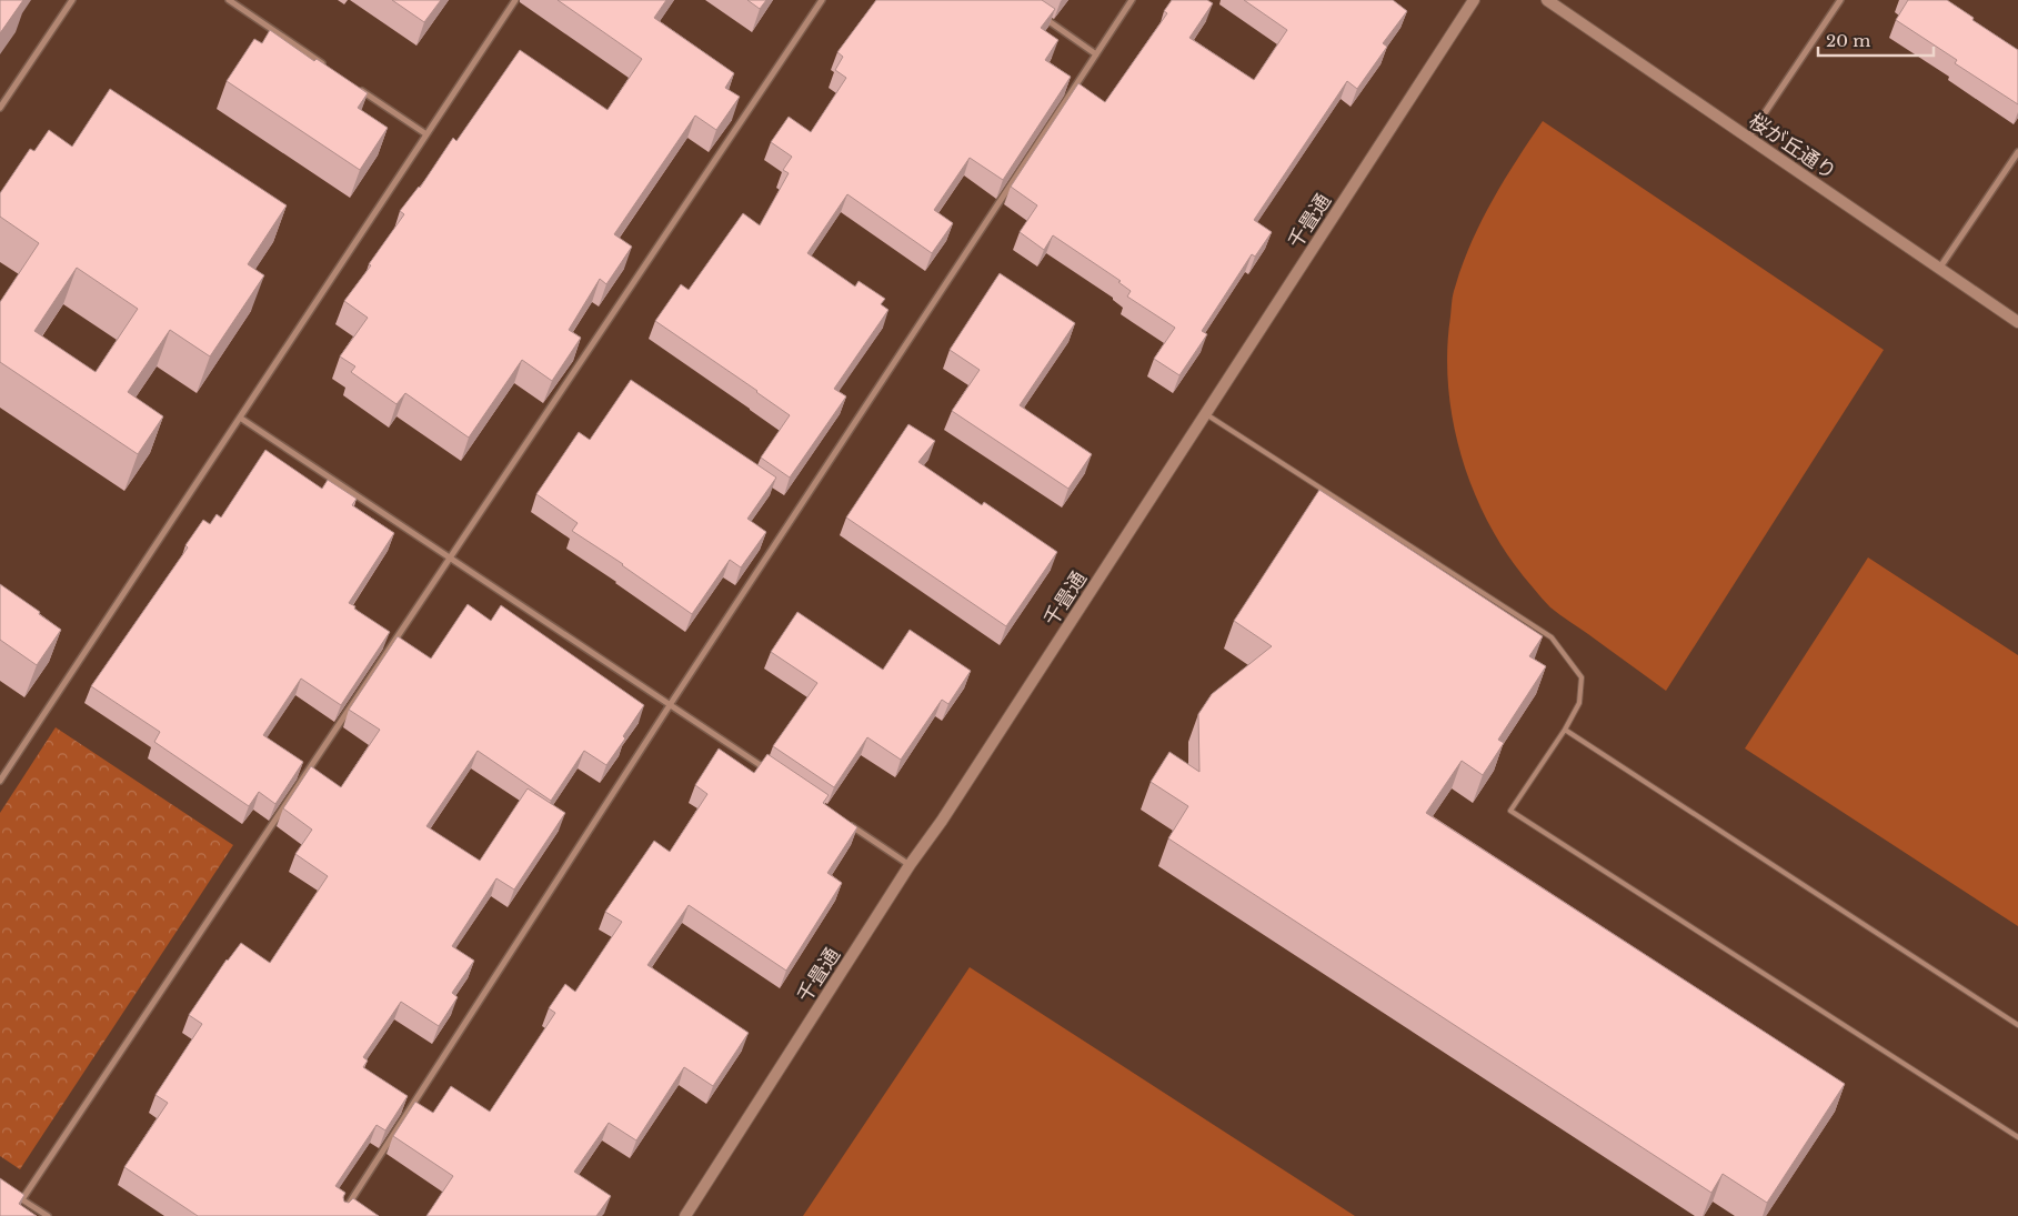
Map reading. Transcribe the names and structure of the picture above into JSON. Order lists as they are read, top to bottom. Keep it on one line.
{"streets":{"street":["桜が丘通り","千畳通"]},"scale_bar":"20 m"}
